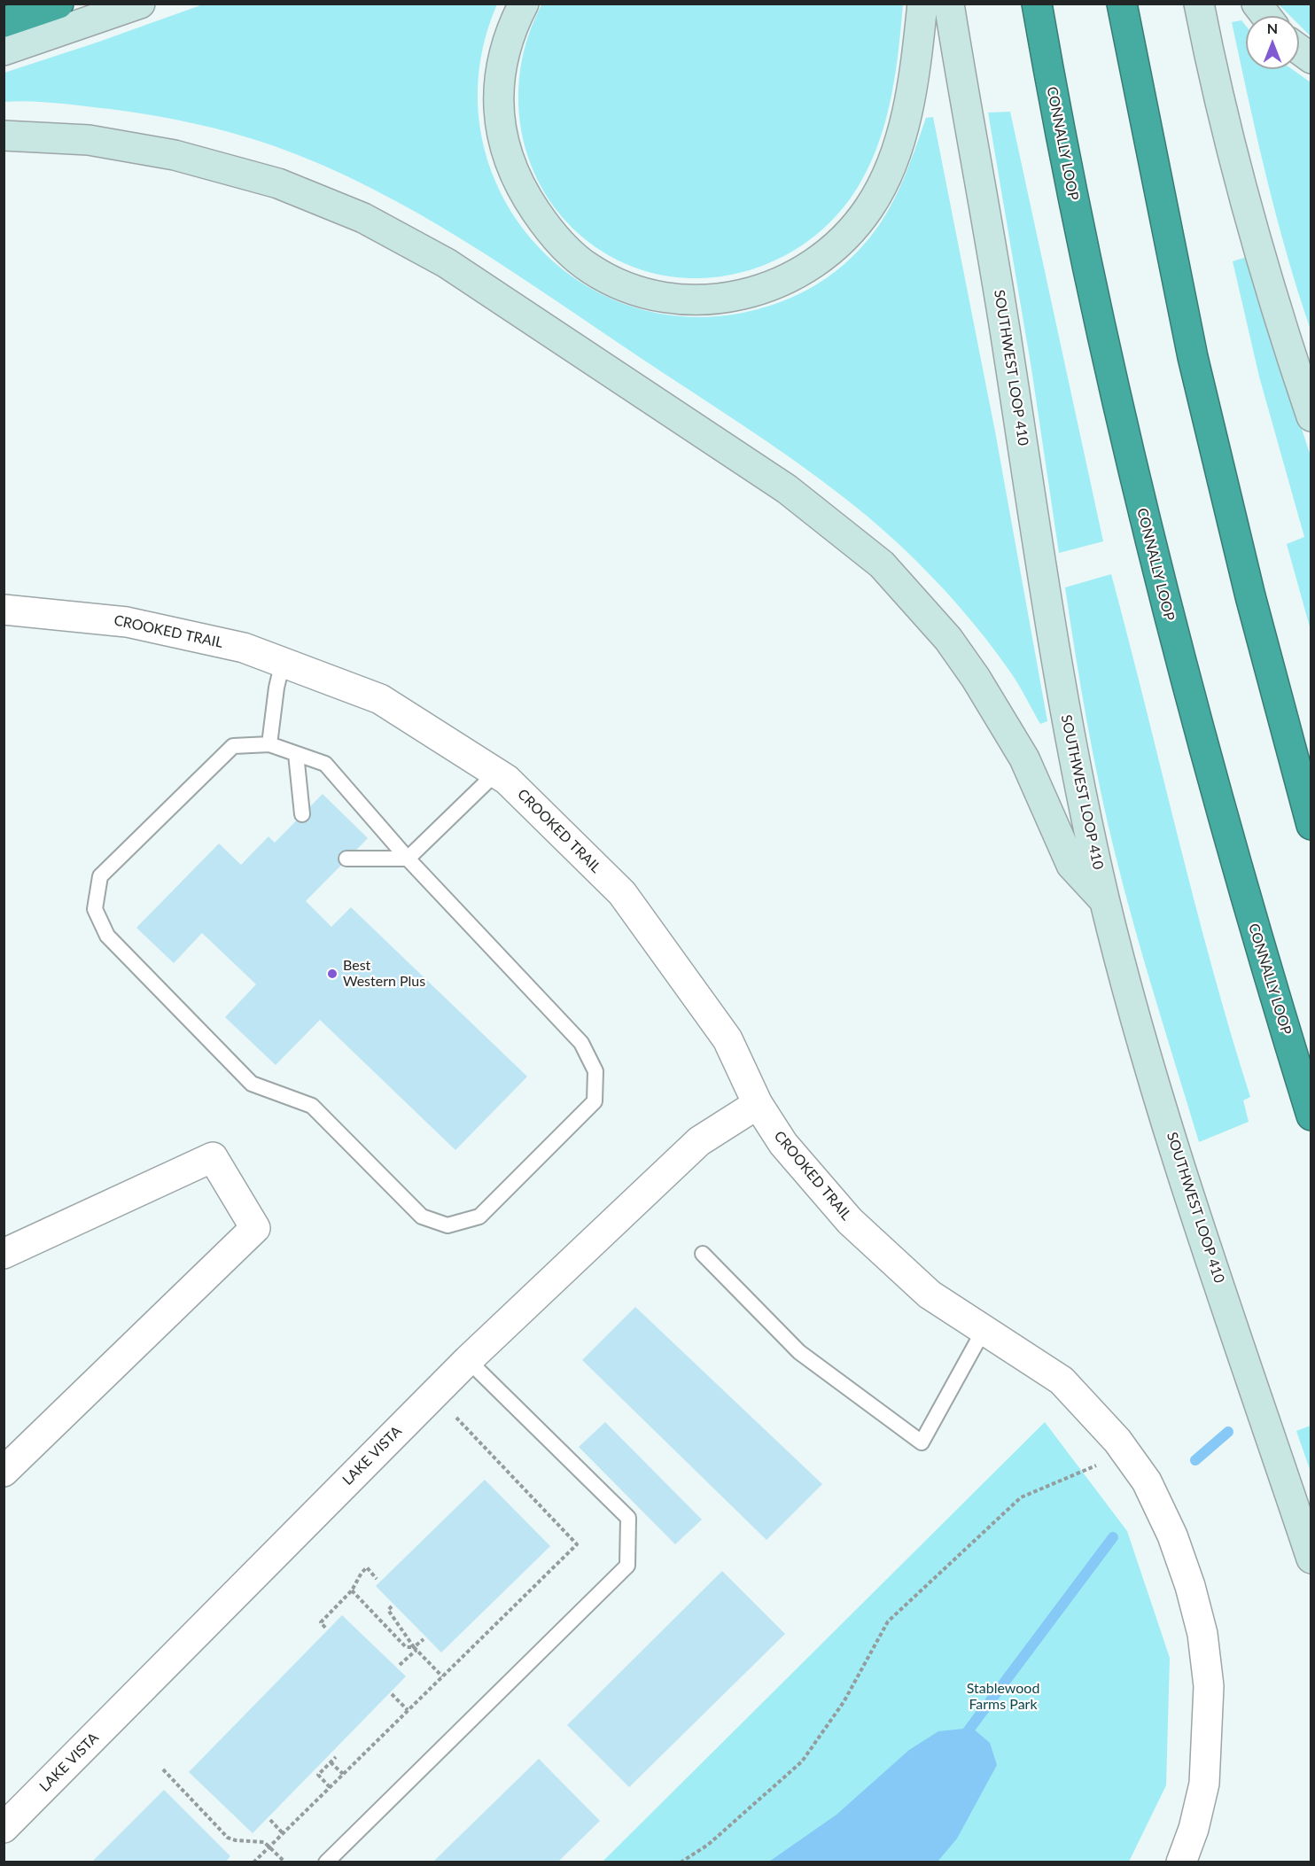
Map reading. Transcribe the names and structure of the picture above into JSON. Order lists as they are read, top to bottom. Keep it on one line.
{"streets":{"highway":["CONNALLY LOOP"],"main road":["SOUTHWEST LOOP 410"],"street":["CROOKED TRAIL","LAKE VISTA"]},"crossings":[["CROOKED TRAIL","LAKE VISTA"]],"parks":["Stablewood Farms Park"],"places":["Best Western Plus"],"north":"top"}
